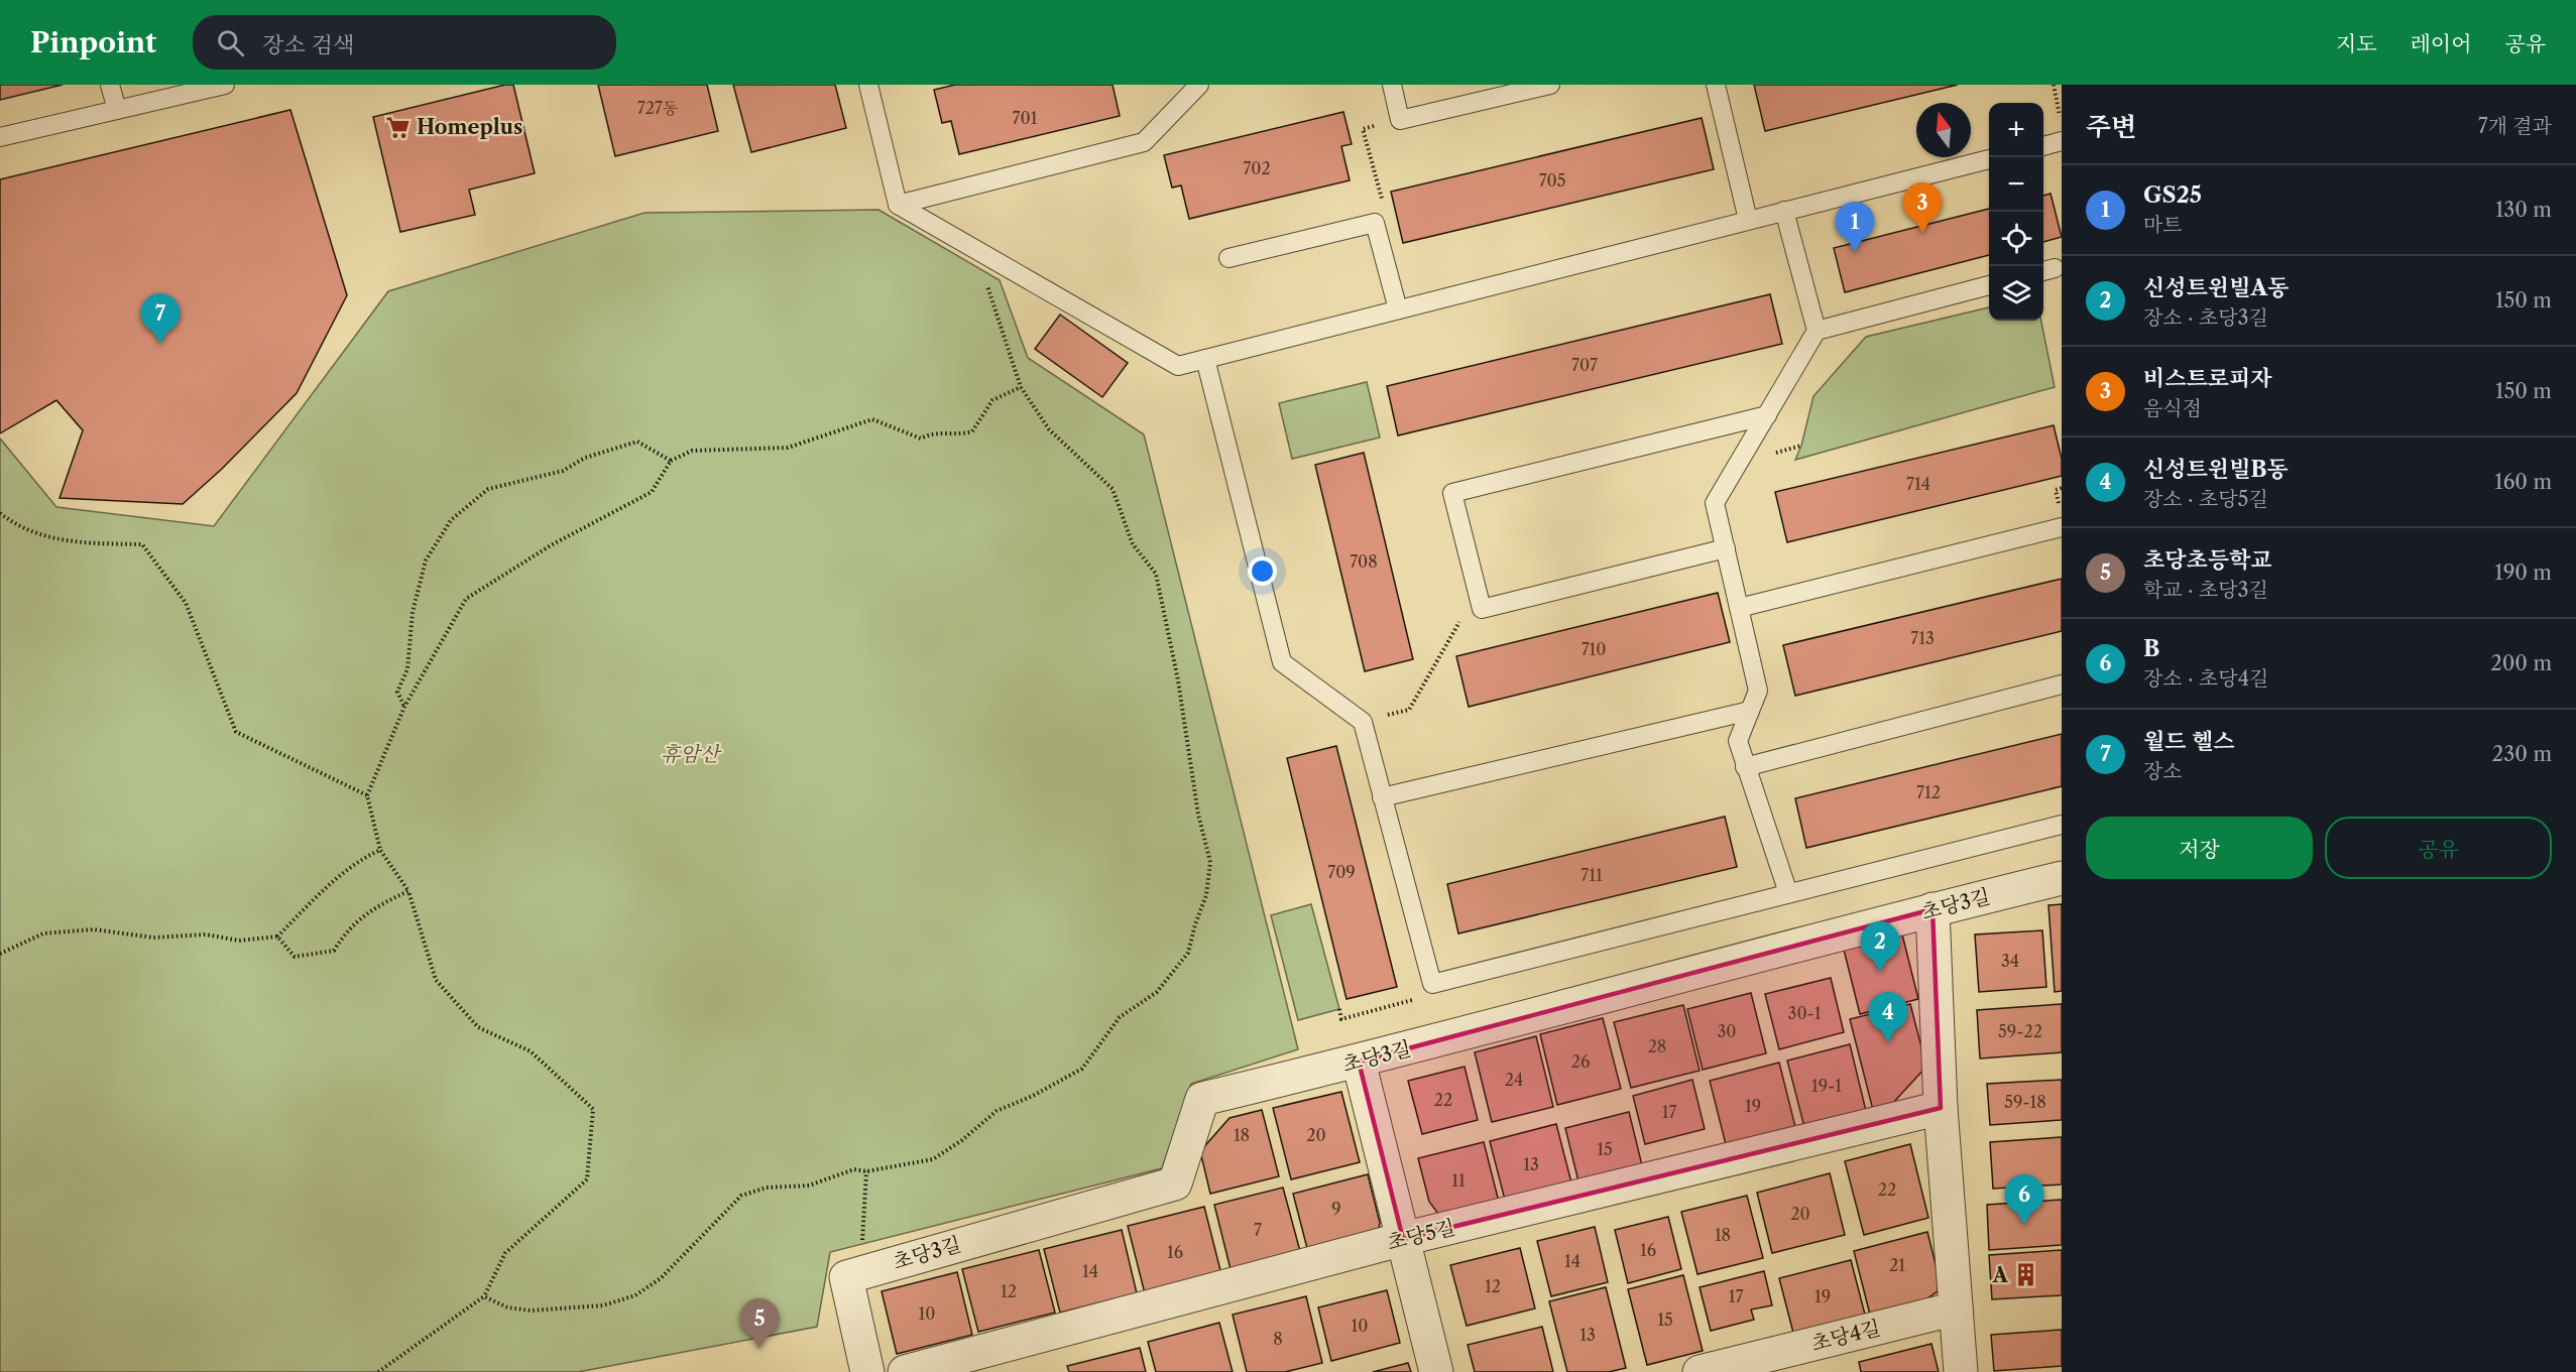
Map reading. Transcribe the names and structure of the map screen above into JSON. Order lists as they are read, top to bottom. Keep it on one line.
{"streets":{"street":["초당3길","초당5길","초당4길"]},"parks":["휴암산"],"places":{"supermarket":["Homeplus"],"building":["A"]},"house_numbers":["727동","701","702","705","707","714","708","713","710","712","709","711","34","30-1","30","59-22","28","26","24","19-1","22","59-18","19","17","18","20","15","13","11","22","9","20","7","18","16","16","14","21","14","12","12","17","19","10","15","10","13","8"],"north":"top","page":{"header":"Pinpoint","search":"장소 검색","nav":["지도","레이어","공유"],"heading":["주변","7개 결과"],"map_buttons":["+","−"],"list":[{"mark":"1","name":"GS25","note":"마트","value":"130 m"},{"mark":"2","name":"신성트윈빌A동","note":"장소 · 초당3길","value":"150 m"},{"mark":"3","name":"비스트로피자","note":"음식점","value":"150 m"},{"mark":"4","name":"신성트윈빌B동","note":"장소 · 초당5길","value":"160 m"},{"mark":"5","name":"초당초등학교","note":"학교 · 초당3길","value":"190 m"},{"mark":"6","name":"B","note":"장소 · 초당4길","value":"200 m"},{"mark":"7","name":"월드 헬스","note":"장소","value":"230 m"}],"pins":["3","1","7","2","4","6","5"],"buttons":["저장","공유"]}}
